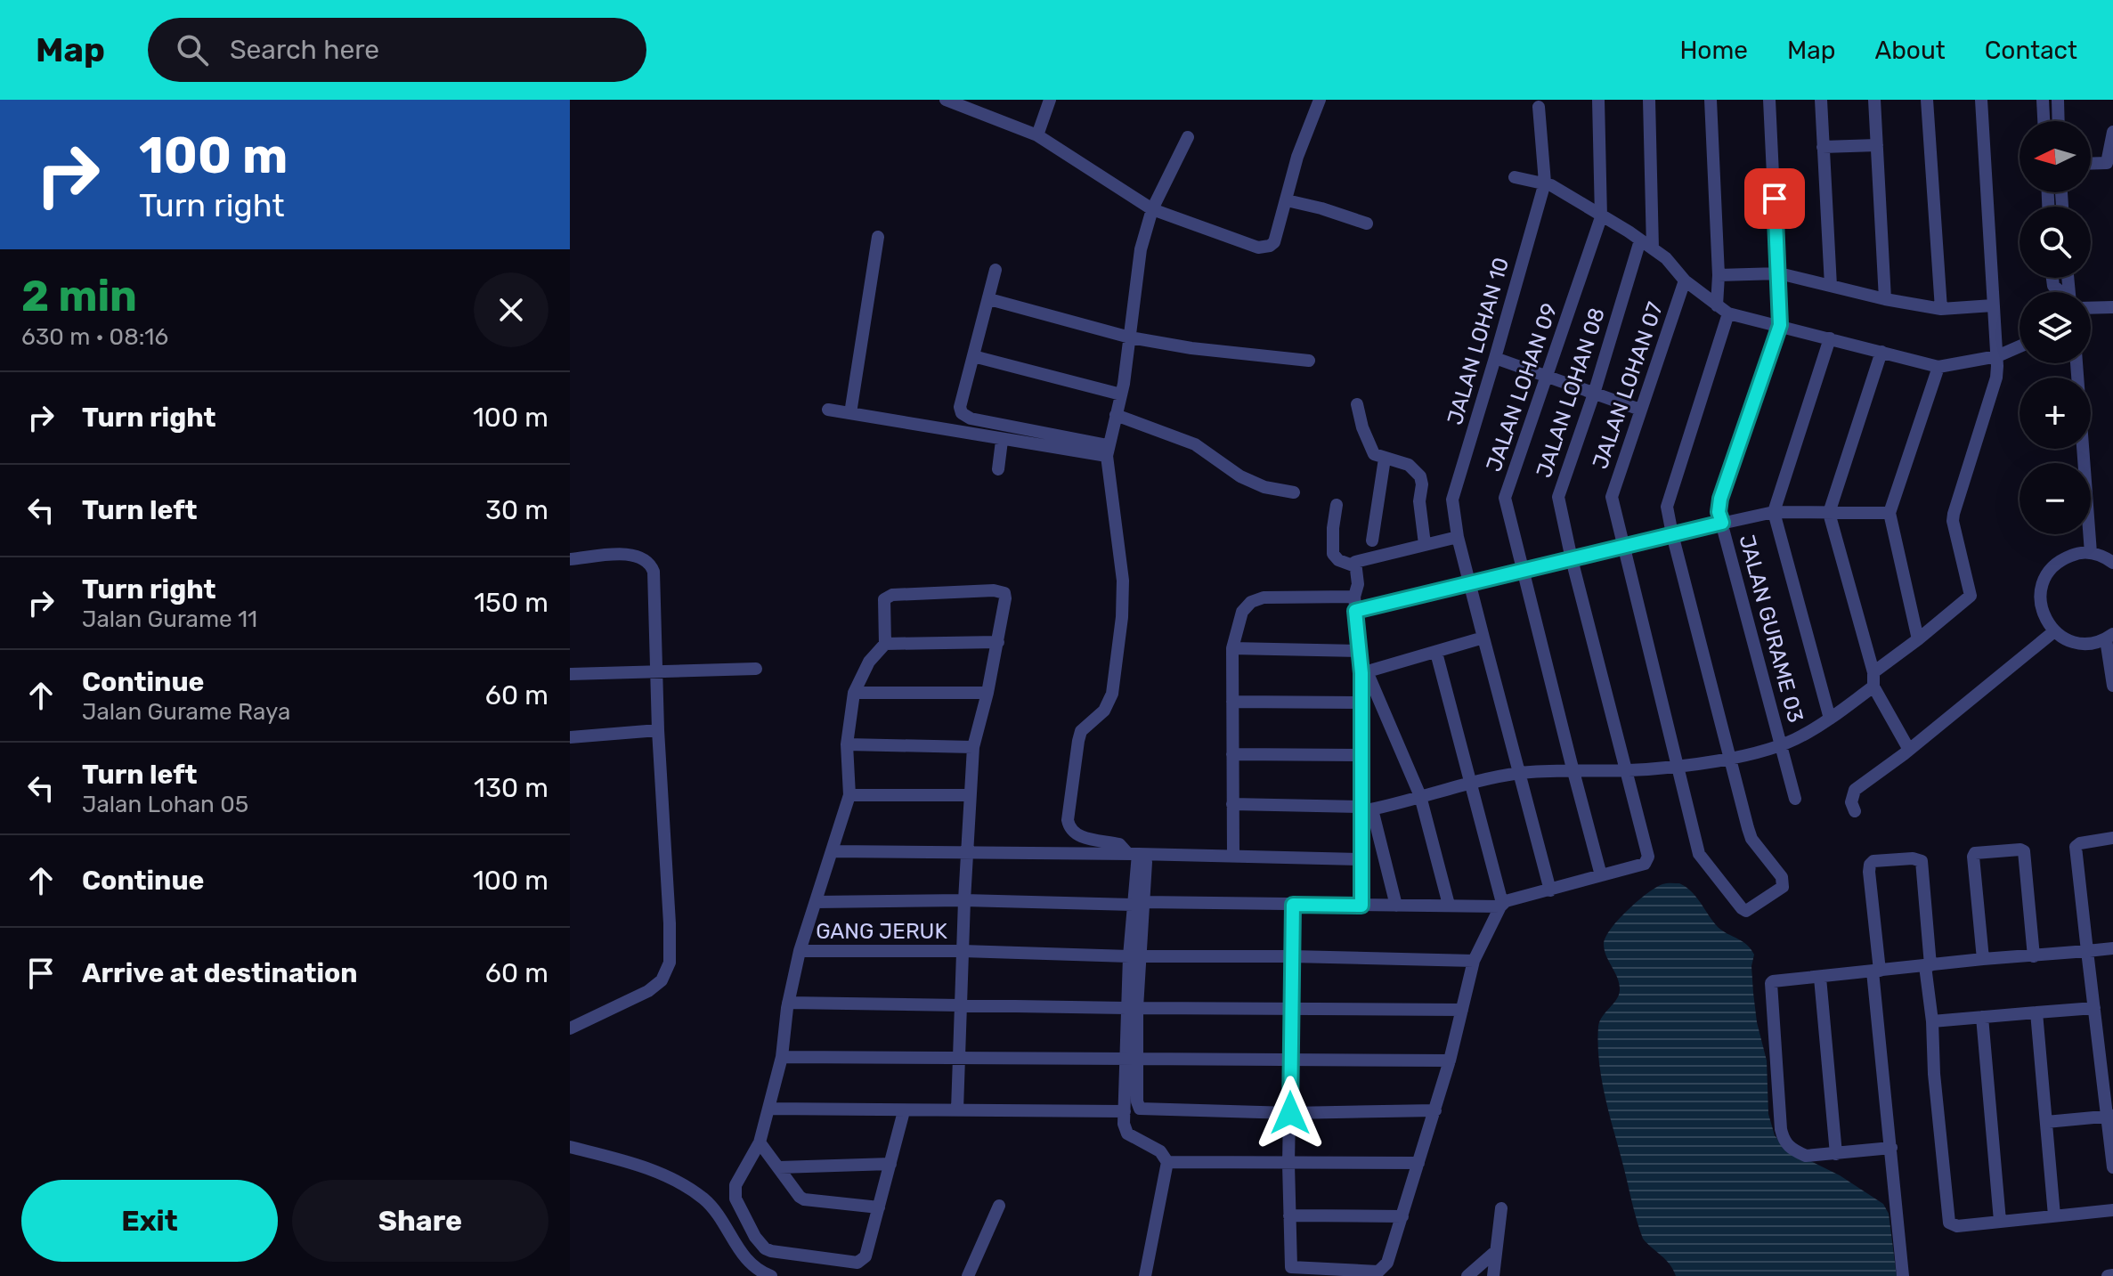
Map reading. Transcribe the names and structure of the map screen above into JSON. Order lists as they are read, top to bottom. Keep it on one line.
{"streets":{"street":["JALAN LOHAN 10","JALAN LOHAN 07","JALAN LOHAN 09","JALAN LOHAN 08","JALAN GURAME 03","GANG JERUK"]},"crossings":[["JALAN LOHAN 09","JALAN LOHAN 08"]],"north":"left","page":{"header":"Map","search":"Search here","nav":["Home","Map","About","Contact"],"turn":["100 m","Turn right"],"map_buttons":["+","−"],"heading":["2 min","630 m · 08:16"],"list":[{"name":"Turn right","value":"100 m"},{"name":"Turn left","value":"30 m"},{"name":"Turn right","note":"Jalan Gurame 11","value":"150 m"},{"name":"Continue","note":"Jalan Gurame Raya","value":"60 m"},{"name":"Turn left","note":"Jalan Lohan 05","value":"130 m"},{"name":"Continue","value":"100 m"},{"name":"Arrive at destination","value":"60 m"}],"buttons":["Exit","Share"]}}
